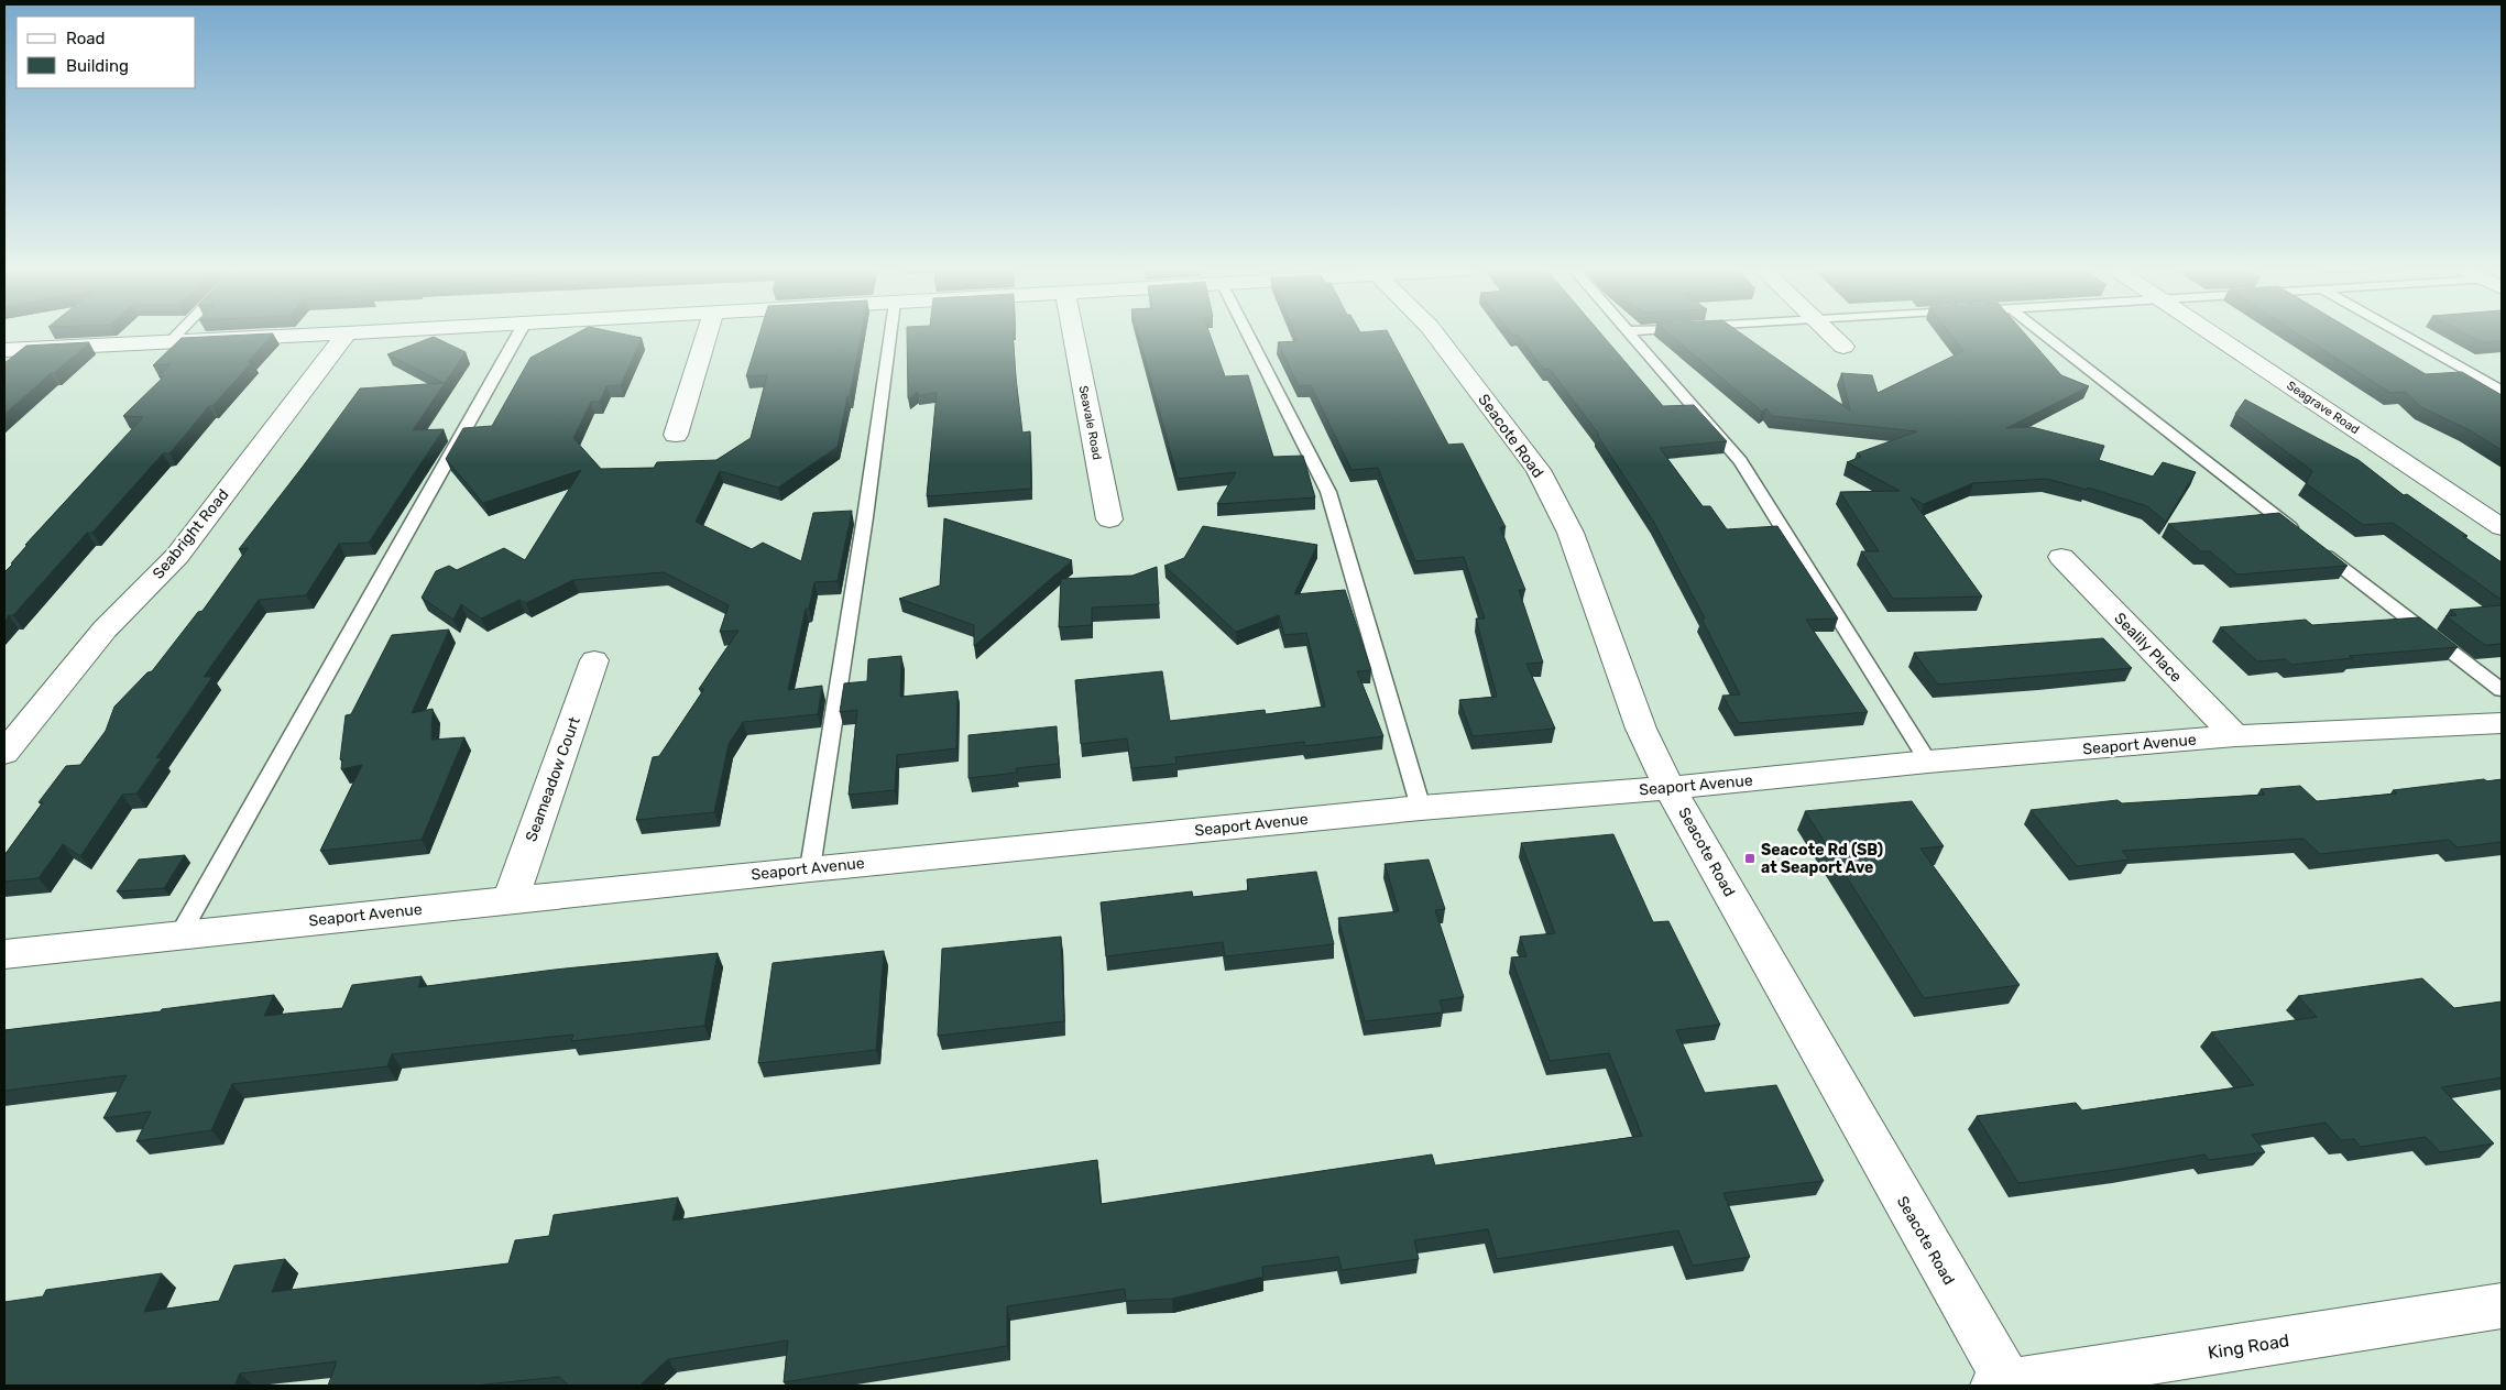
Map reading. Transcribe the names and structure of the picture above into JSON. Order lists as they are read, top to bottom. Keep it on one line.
{"streets":{"street":["Seagrave Road","Seavale Road","Seacote Road","Seabright Road","Sealily Place","Seaport Avenue","Seameadow Court","King Road"]},"crossings":[["Seacote Road","Seaport Avenue"],["Seacote Road","King Road"],["Sealily Place","Seaport Avenue"],["Seaport Avenue","Seameadow Court"]],"places":{"transit":["Seacote Rd (SB) at Seaport Ave"]},"legend":["Road","Building"]}
